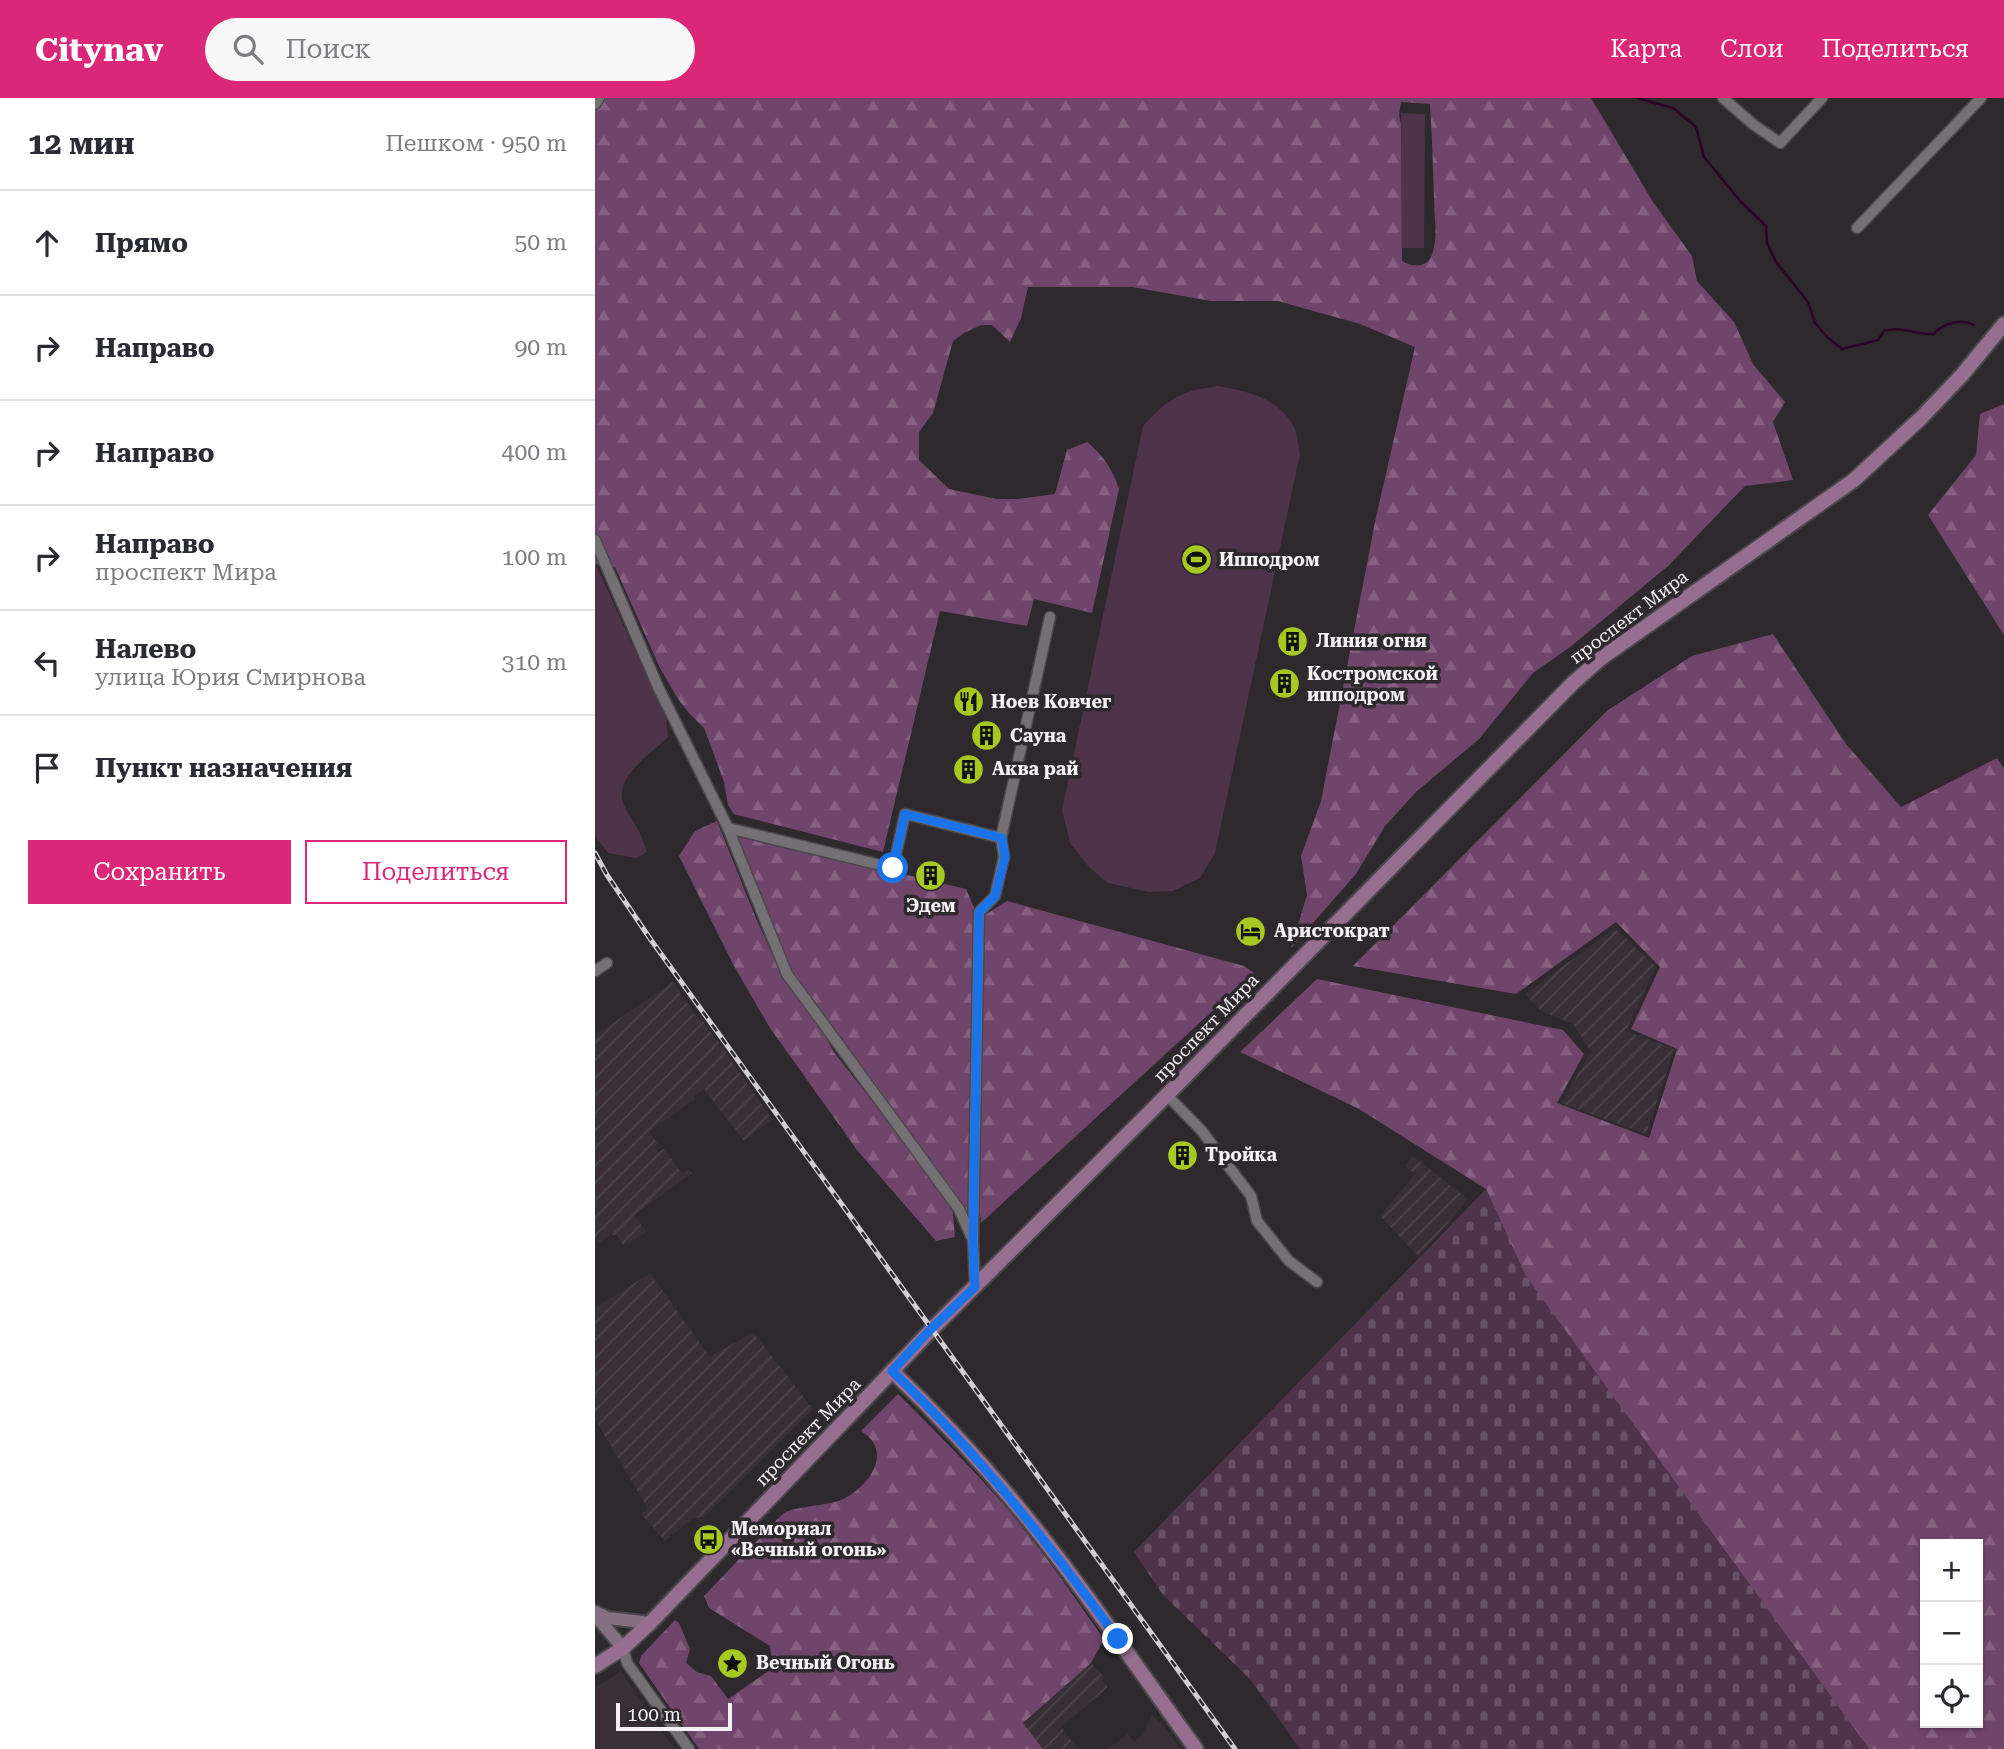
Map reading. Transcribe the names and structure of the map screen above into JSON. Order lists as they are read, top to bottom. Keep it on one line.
{"streets":{"main road":["проспект Мира"]},"places":{"sports":["Ипподром"],"building":["Линия огня","Костромской ипподром","Сауна","Аква рай","Эдем","Тройка"],"restaurant":["Ноев Ковчег"],"hotel":["Аристократ"],"bus stop":["Мемориал «Вечный огонь»"],"place":["Вечный Огонь"]},"scale_bar":"100 m","page":{"header":"Citynav","search":"Поиск","nav":["Карта","Слои","Поделиться"],"heading":["12 мин","Пешком · 950 m"],"list":[["Прямо","50 m"],["Направо","90 m"],["Направо","400 m"],["Направо","проспект Мира","100 m"],["Налево","улица Юрия Смирнова","310 m"],"Пункт назначения"],"buttons":["Сохранить","Поделиться"],"map_buttons":["+","−"],"scale":"100 m"}}
